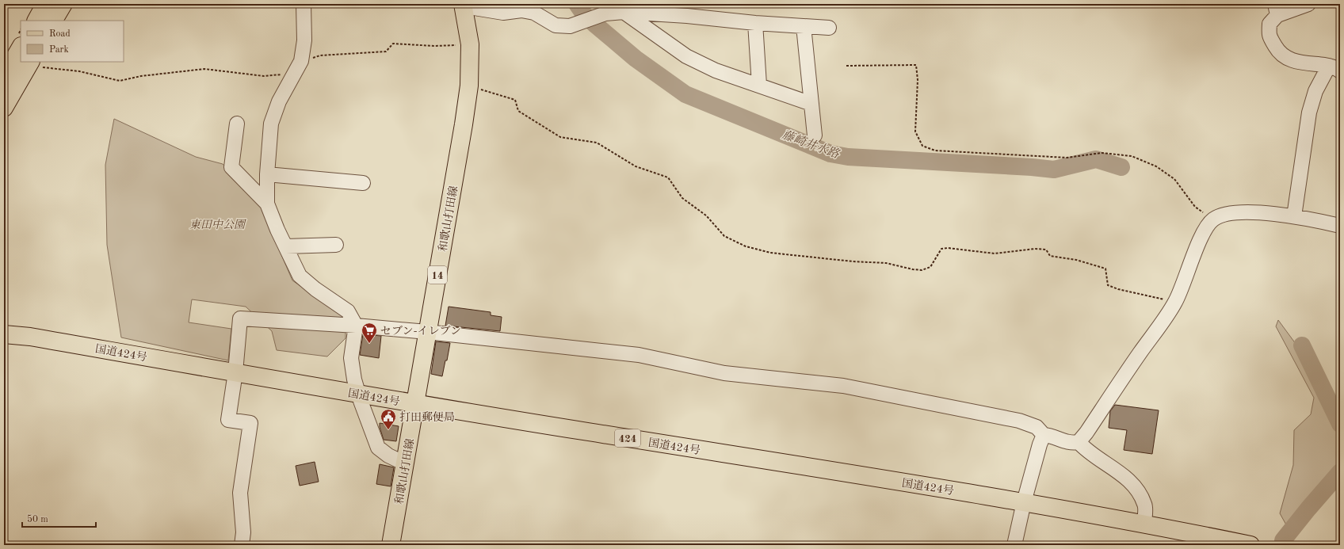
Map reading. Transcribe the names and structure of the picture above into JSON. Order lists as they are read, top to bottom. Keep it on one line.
{"streets":{"main road":["和歌山打田線","14","国道424号","424"]},"crossings":[["和歌山打田線","国道424号"]],"water":["藤崎井水路"],"parks":["東田中公園"],"places":{"supermarket":["セブン-イレブン"],"public building":["打田郵便局"]},"legend":["Road","Park"],"scale_bar":"50 m"}
